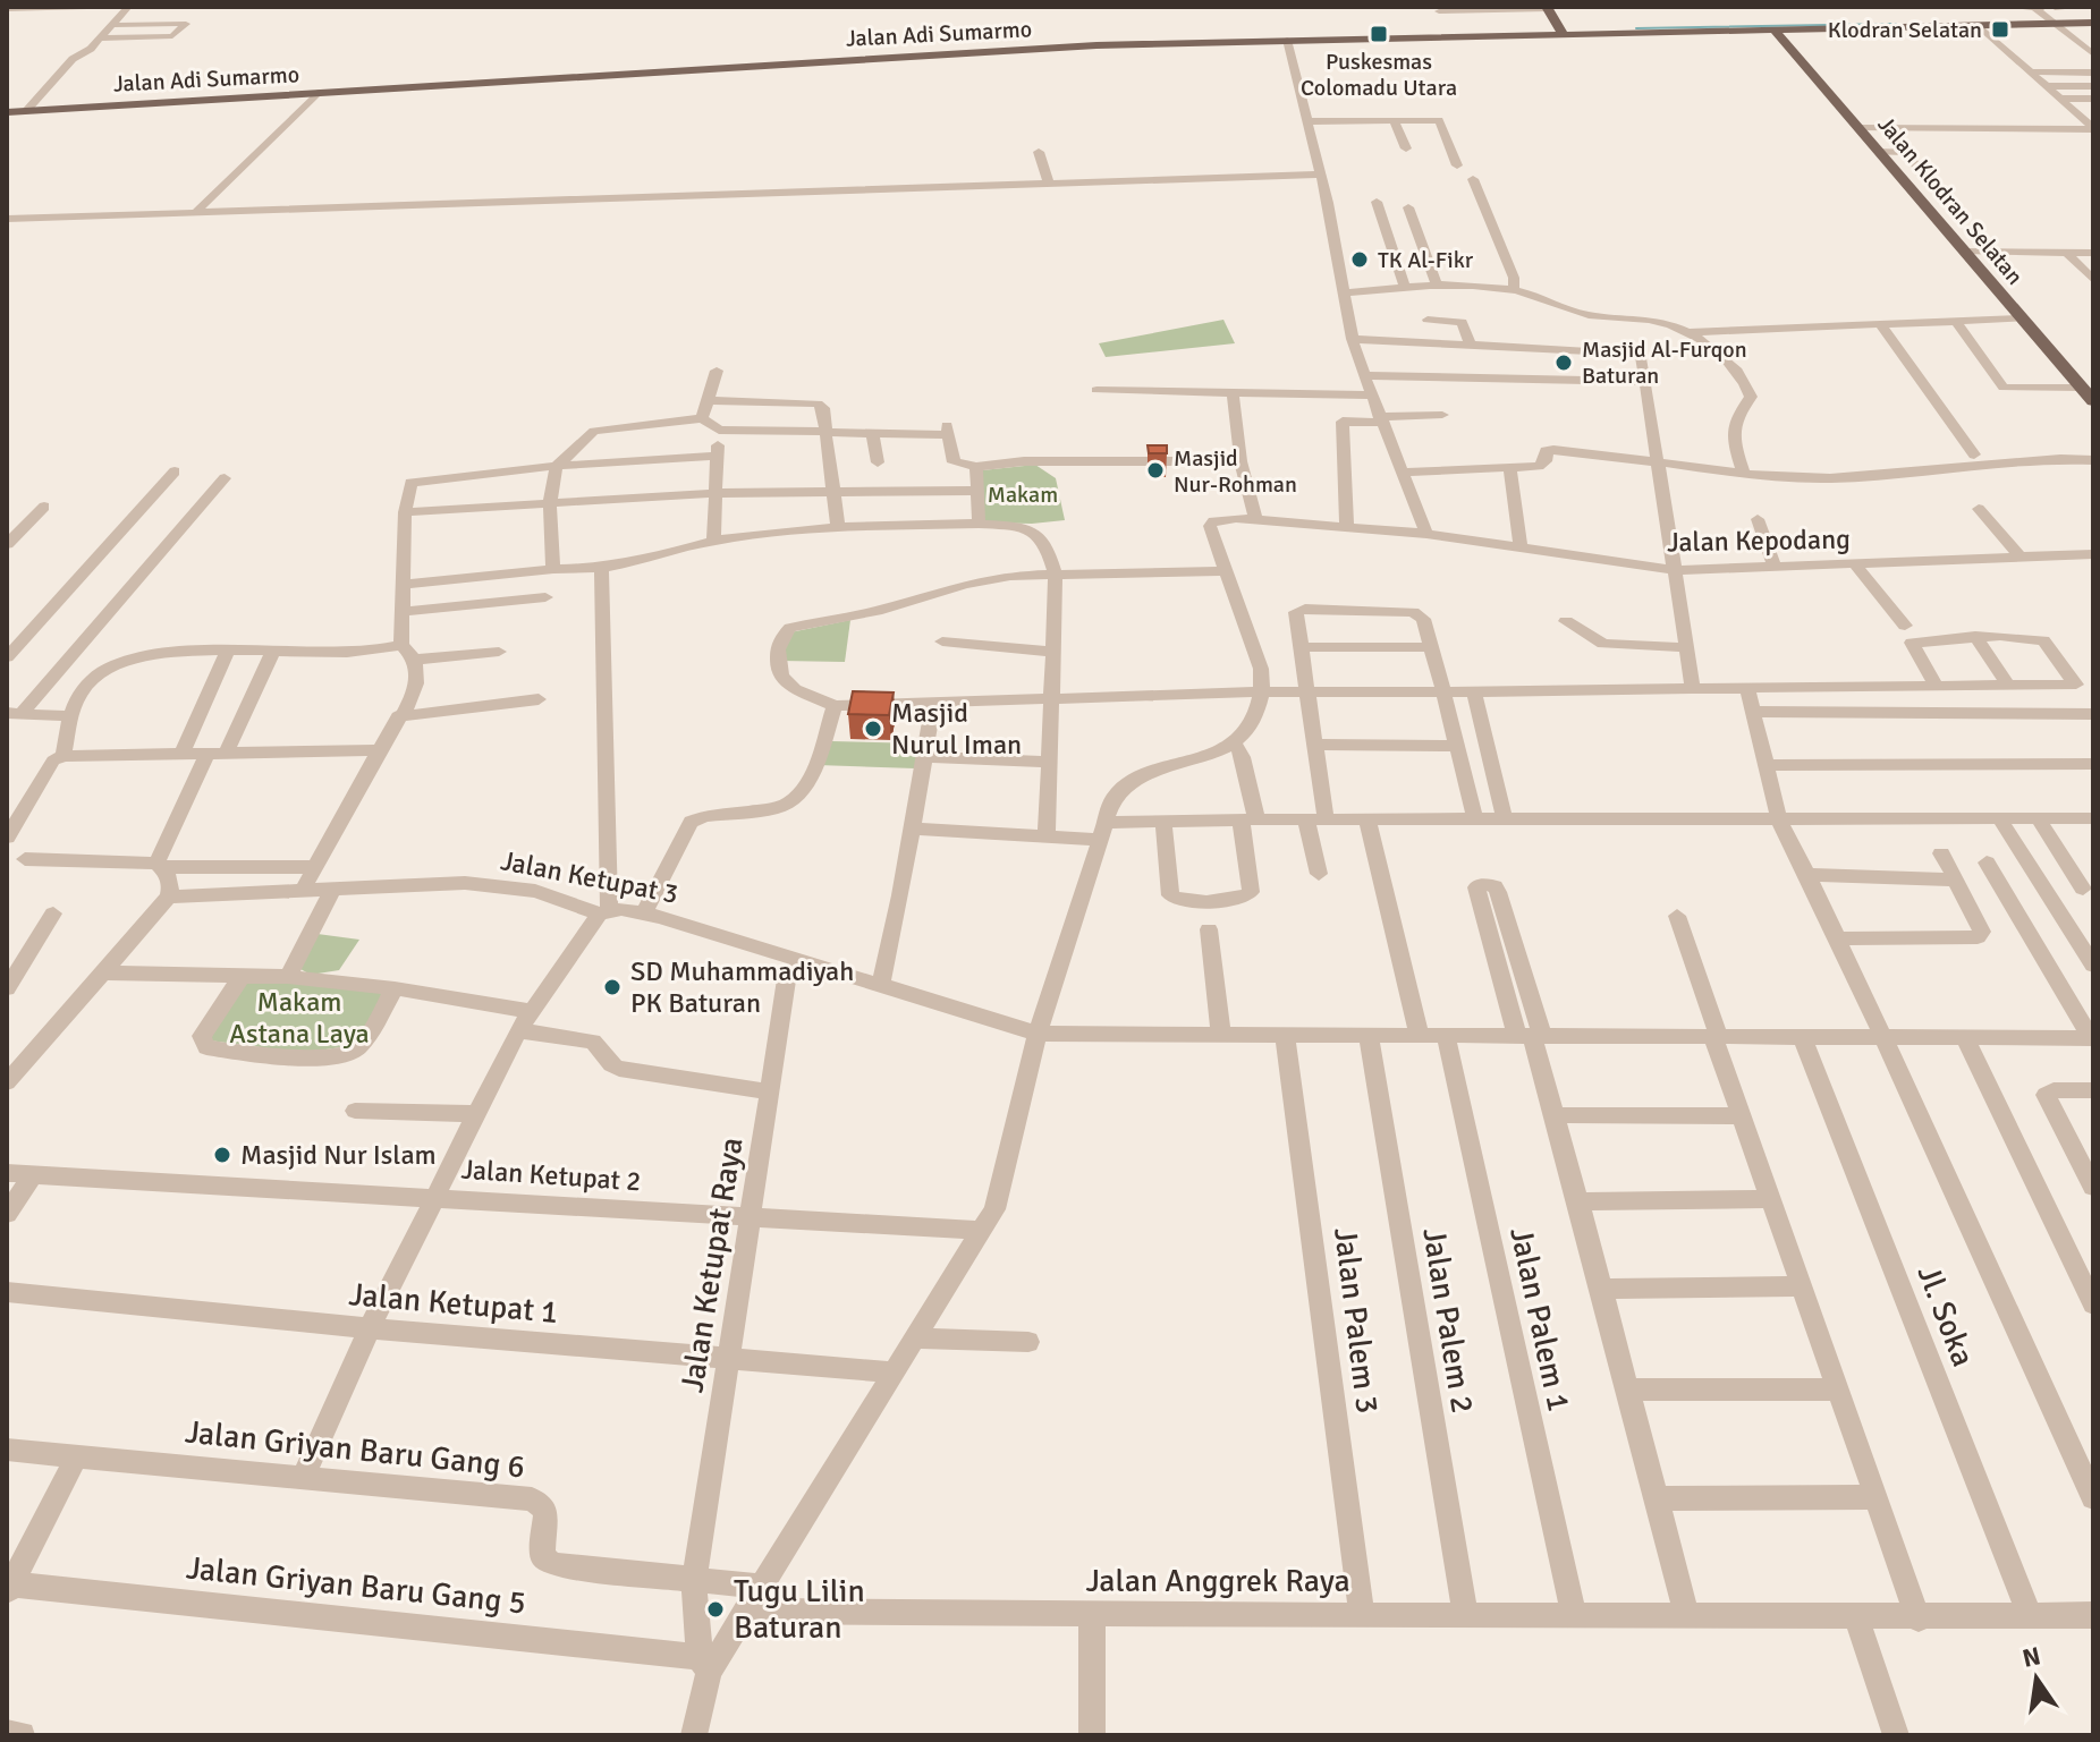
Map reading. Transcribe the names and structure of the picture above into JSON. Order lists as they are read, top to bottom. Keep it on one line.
{"streets":{"main road":["Jalan Adi Sumarmo","Jalan Klodran Selatan"],"street":["Jalan Kepodang","Jalan Ketupat 3","Jalan Ketupat 2","Jalan Ketupat Raya","Jalan Ketupat 1","Jl. Soka","Jalan Palem 1","Jalan Palem 3","Jalan Palem 2","Jalan Griyan Baru Gang 6","Jalan Anggrek Raya","Jalan Griyan Baru Gang 5"]},"crossings":[["Jalan Adi Sumarmo","Jalan Klodran Selatan"],["Jalan Ketupat 3","Jalan Ketupat Raya"],["Jalan Ketupat 3","Jl. Soka"],["Jalan Ketupat 3","Jalan Palem 1"],["Jalan Ketupat 3","Jalan Palem 3"],["Jalan Ketupat 3","Jalan Palem 2"],["Jalan Ketupat 2","Jalan Ketupat Raya"],["Jalan Ketupat Raya","Jalan Ketupat 1"],["Jalan Ketupat Raya","Jalan Griyan Baru Gang 6"],["Jalan Ketupat Raya","Jalan Griyan Baru Gang 5"],["Jl. Soka","Jalan Anggrek Raya"],["Jalan Palem 1","Jalan Anggrek Raya"],["Jalan Palem 3","Jalan Anggrek Raya"],["Jalan Palem 2","Jalan Anggrek Raya"]],"parks":["Makam","Makam Astana Laya"],"places":{"transit":["Klodran Selatan","Puskesmas Colomadu Utara"],"other":["TK Al-Fikr","Masjid Al-Furqon Baturan","Masjid Nur-Rohman","Masjid Nurul Iman","SD Muhammadiyah PK Baturan","Masjid Nur Islam","Tugu Lilin Baturan"]},"north":"top"}
